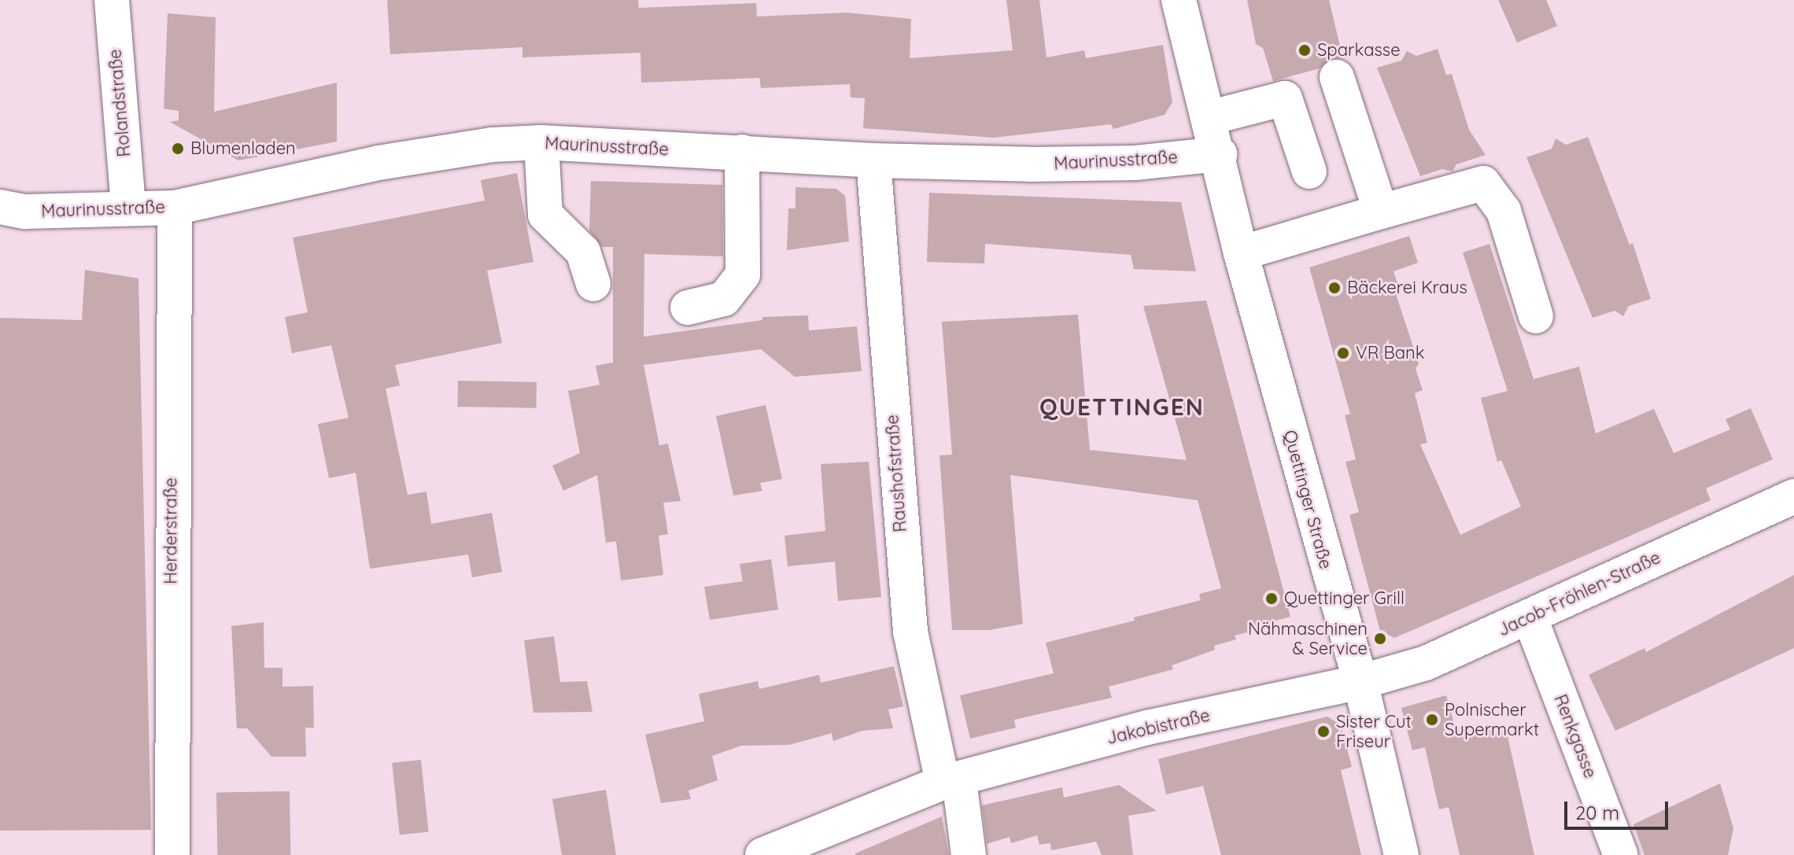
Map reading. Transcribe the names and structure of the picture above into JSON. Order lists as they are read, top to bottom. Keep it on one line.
{"streets":{"street":["Rolandstraße","Maurinusstraße","Raushofstraße","Quettinger Straße","Herderstraße","Jacob-Fröhlen-Straße","Jakobistraße","Renkgasse"]},"crossings":[["Rolandstraße","Maurinusstraße"],["Maurinusstraße","Raushofstraße"],["Maurinusstraße","Quettinger Straße"],["Maurinusstraße","Herderstraße"],["Raushofstraße","Jakobistraße"],["Quettinger Straße","Jacob-Fröhlen-Straße"],["Quettinger Straße","Jakobistraße"],["Jacob-Fröhlen-Straße","Jakobistraße"],["Jacob-Fröhlen-Straße","Renkgasse"]],"districts":["QUETTINGEN"],"places":["Sparkasse","Blumenladen","Bäckerei Kraus","VR Bank","Quettinger Grill","Nähmaschinen & Service","Polnischer Supermarkt","Sister Cut Friseur"],"scale_bar":"20 m"}
